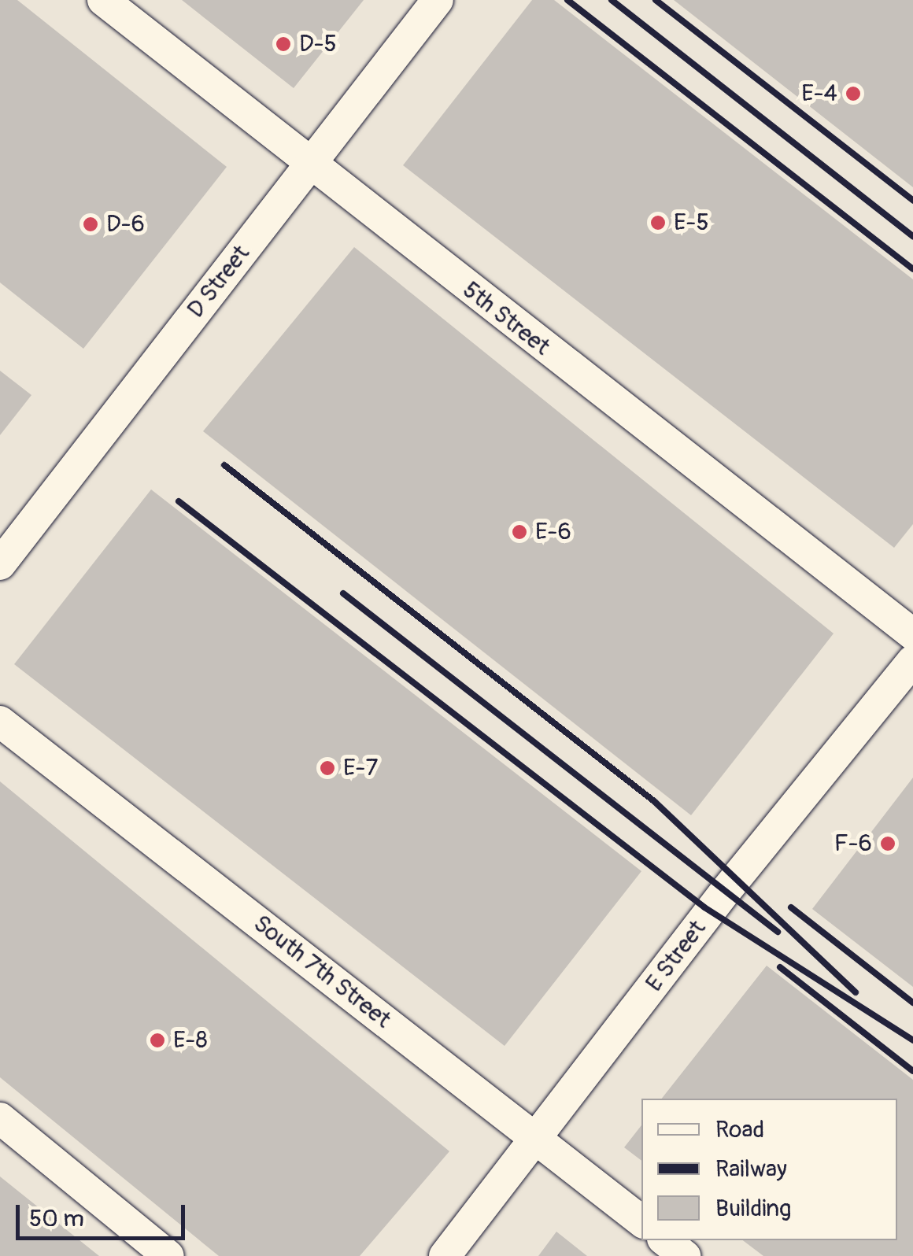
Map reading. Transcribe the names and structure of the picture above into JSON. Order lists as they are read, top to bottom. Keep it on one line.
{"streets":{"lane":["D Street","5th Street","E Street","South 7th Street"]},"crossings":[["D Street","5th Street"],["E Street","South 7th Street"]],"places":["D-5","E-4","E-5","D-6","E-6","E-7","F-6","E-8"],"legend":["Road","Railway","Building"],"scale_bar":"50 m"}
